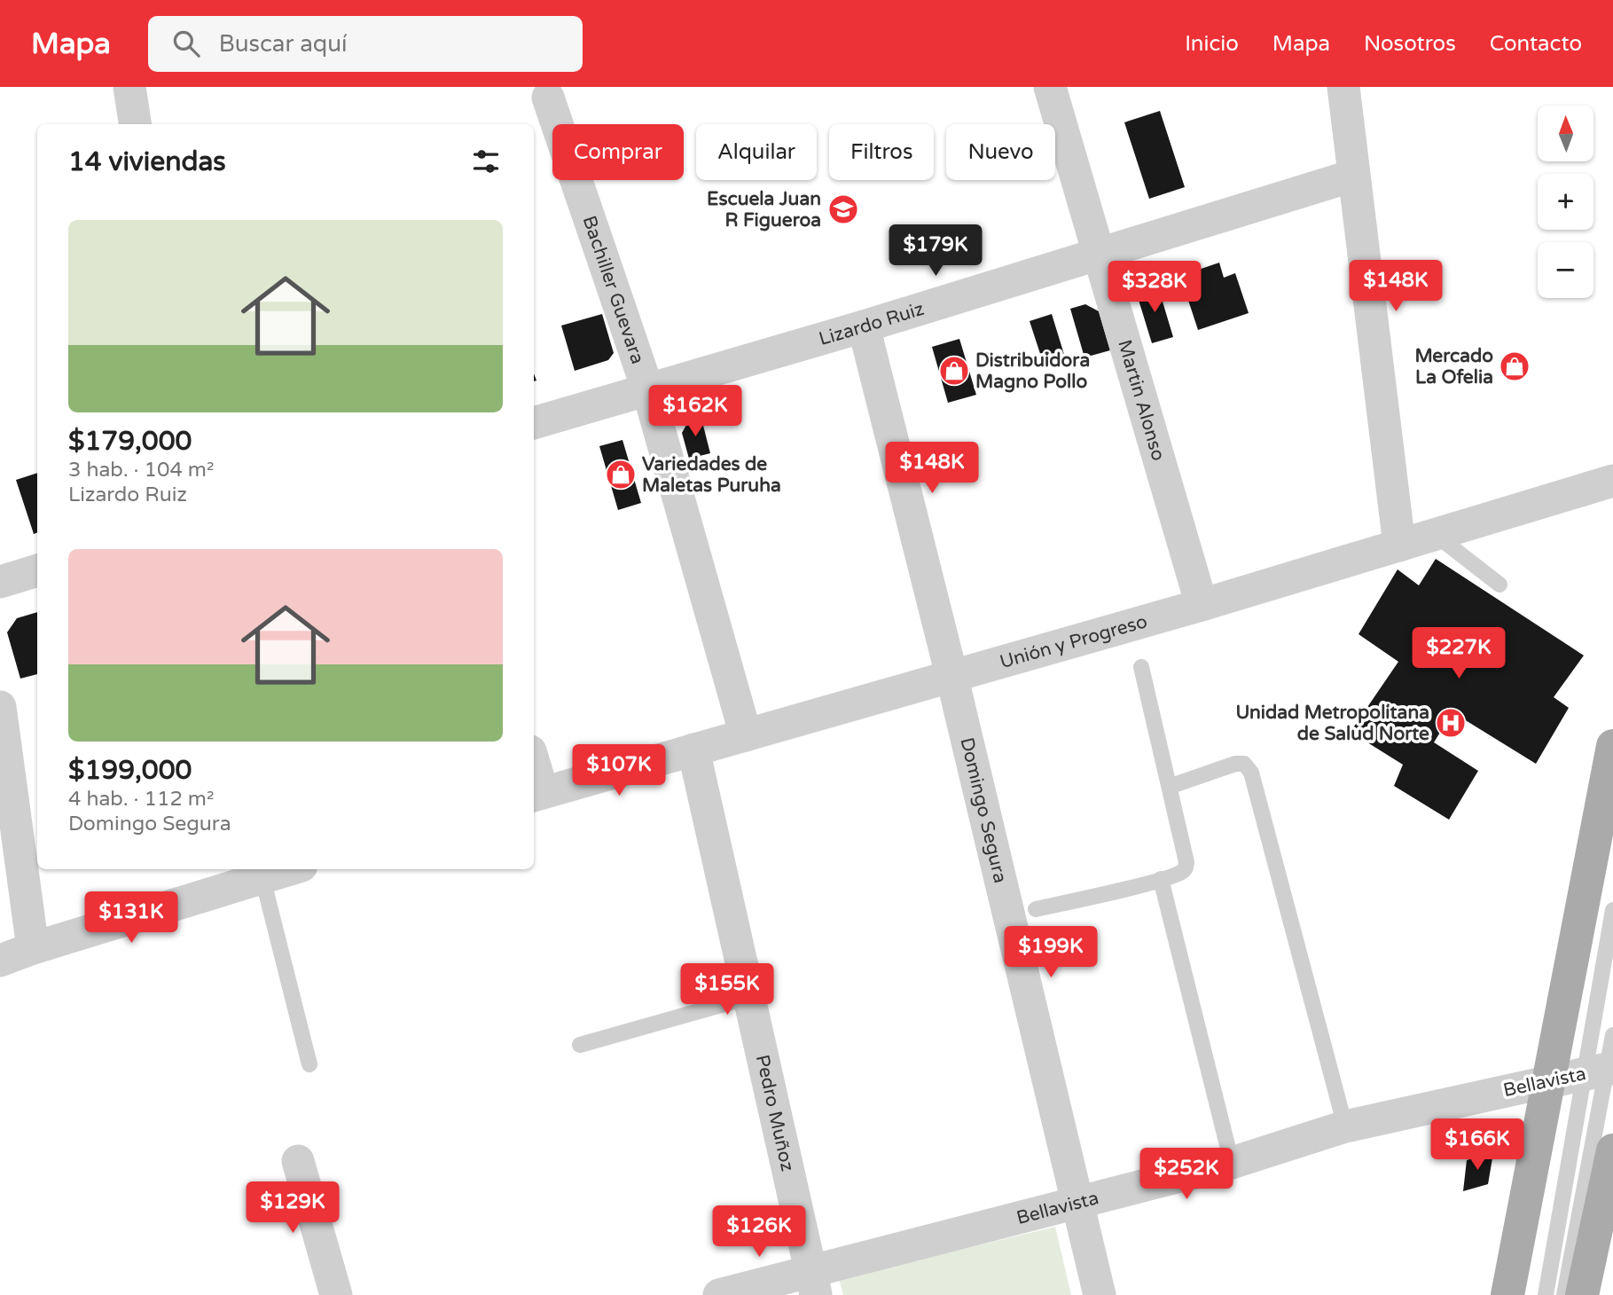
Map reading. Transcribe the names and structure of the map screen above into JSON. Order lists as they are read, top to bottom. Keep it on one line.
{"streets":{"street":["Bachiller Guevara","Lizardo Ruiz","Martin Alonso","Unión y Progreso","Domingo Segura","Bellavista","Pedro Muñoz"]},"crossings":[["Bachiller Guevara","Lizardo Ruiz"],["Bachiller Guevara","Unión y Progreso"],["Lizardo Ruiz","Martin Alonso"],["Lizardo Ruiz","Domingo Segura"],["Martin Alonso","Unión y Progreso"],["Unión y Progreso","Domingo Segura"],["Unión y Progreso","Pedro Muñoz"],["Domingo Segura","Bellavista"],["Bellavista","Pedro Muñoz"]],"places":{"school or university":["Escuela Juan R Figueroa"],"shop":["Mercado La Ofelia","Distribuidora Magno Pollo","Variedades de Maletas Puruha"],"hospital":["Unidad Metropolitana de Salud Norte"]},"north":"top","page":{"header":"Mapa","search":"Buscar aquí","nav":["Inicio","Mapa","Nosotros","Contacto"],"map_buttons":["+","−"],"chip":["Comprar","Alquilar","Filtros","Nuevo"],"heading":"14 viviendas","list":[{"name":"$179,000","note":"3 hab. · 104 m² · Lizardo Ruiz"},{"name":"$199,000","note":"4 hab. · 112 m² · Domingo Segura"}],"price":["$179K","$148K","$328K","$162K","$148K","$227K","$107K","$131K","$199K","$155K","$166K","$252K","$129K","$126K"]}}
